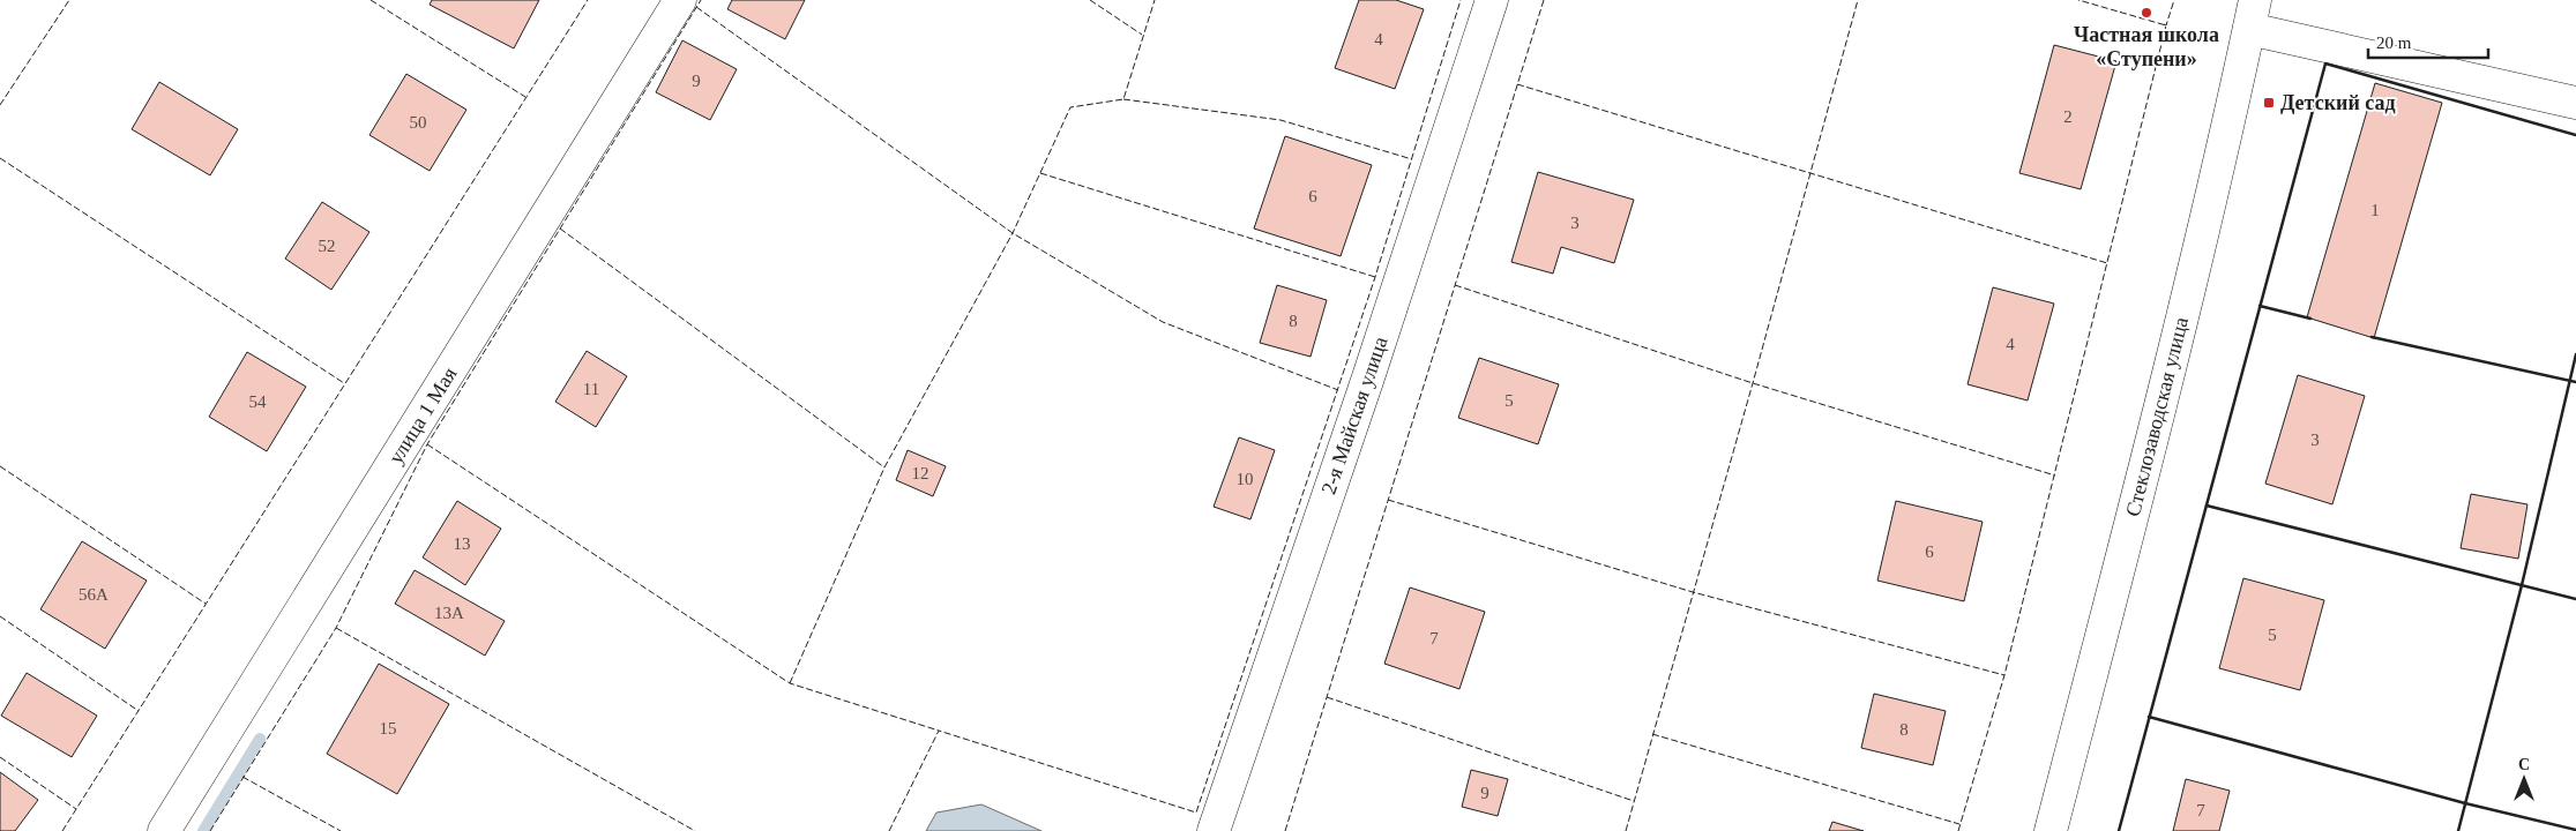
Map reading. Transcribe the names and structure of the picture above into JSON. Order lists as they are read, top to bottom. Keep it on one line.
{"streets":{"street":["улица 1 Мая","2-я Майская улица","Стеклозаводская улица"]},"places":{"other":["Частная школа «Ступени»"],"transit":["Детский сад"]},"house_numbers":["4","9","2","50","6","1","3","52","8","4","11","5","54","3","12","10","13","6","56А","13А","5","7","15","8","9","7"],"scale_bar":"20 m","north":"top"}
